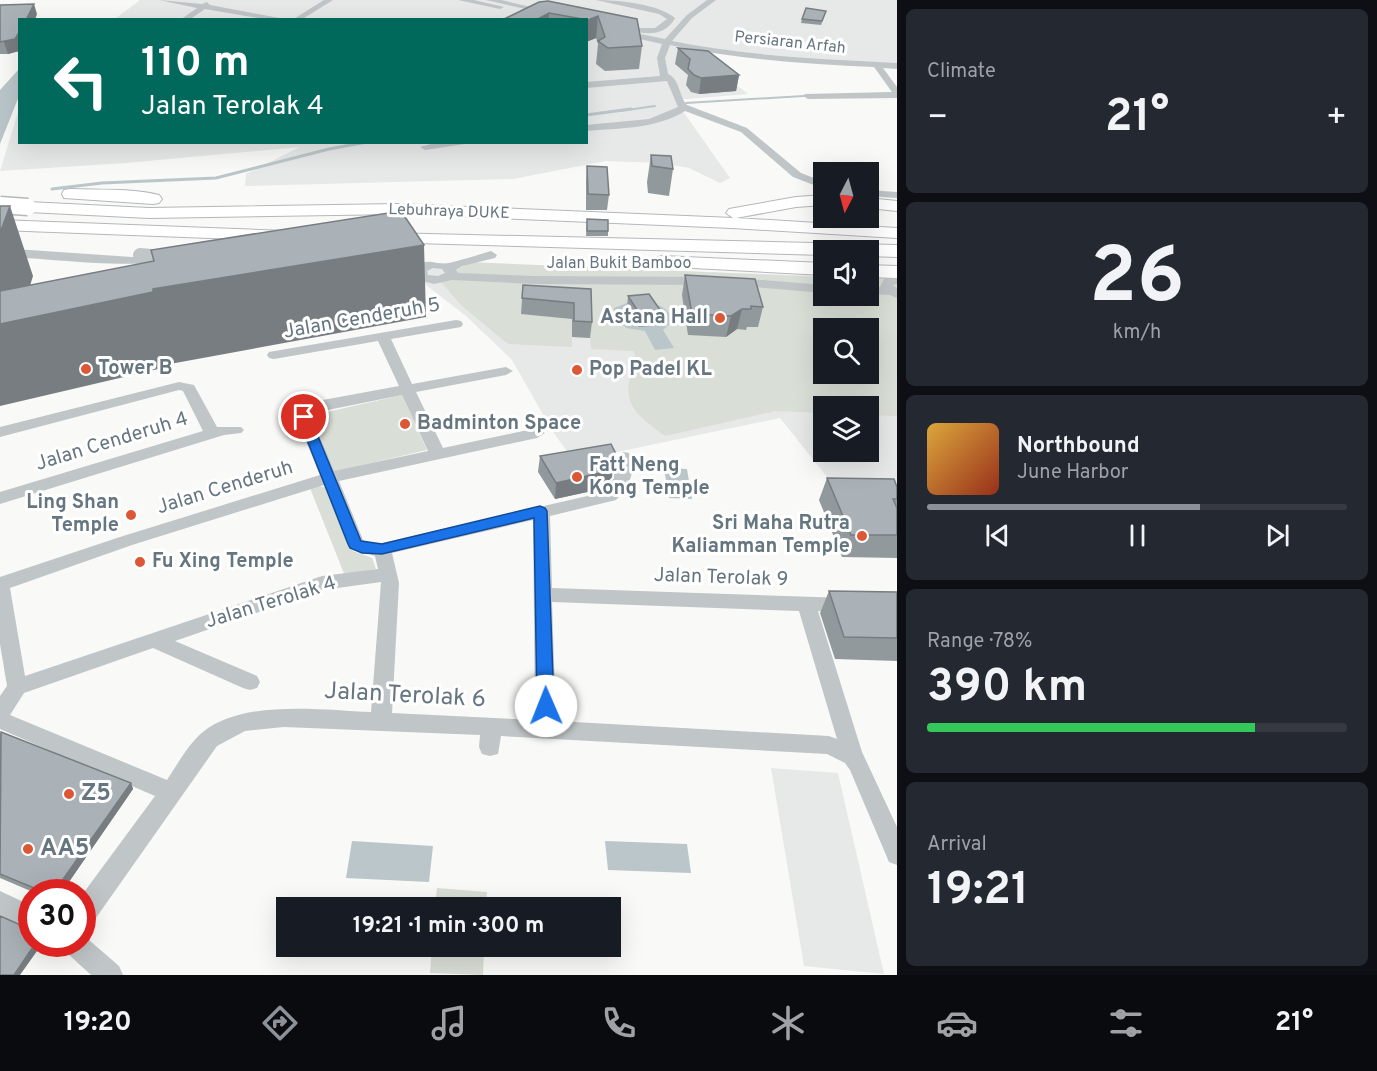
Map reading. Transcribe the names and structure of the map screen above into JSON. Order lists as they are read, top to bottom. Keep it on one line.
{"streets":{"highway":["Lebuhraya DUKE"],"street":["Persiaran Arfah","Jalan Bukit Bamboo","Jalan Cenderuh 5","Jalan Cenderuh 4","Jalan Cenderuh","Jalan Terolak 9","Jalan Terolak 4","Jalan Terolak 6"]},"places":["Astana Hall","Tower B","Pop Padel KL","Badminton Space","Fatt Neng Kong Temple","Ling Shan Temple","Sri Maha Rutra Kaliamman Temple","Fu Xing Temple","Z5","AA5"],"north":"bottom","page":{"tile":["Climate",["26","km/h"],["Range · 78%","390 km"],["Arrival","19:21"]],"turn":["110 m","Jalan Terolak 4"],"heat":["−","21°","+"],"song":["Northbound","June Harbor"],"limit":"30","trip":"19:21 · 1 min · 300 m","tabs":["19:20","21°"]}}
